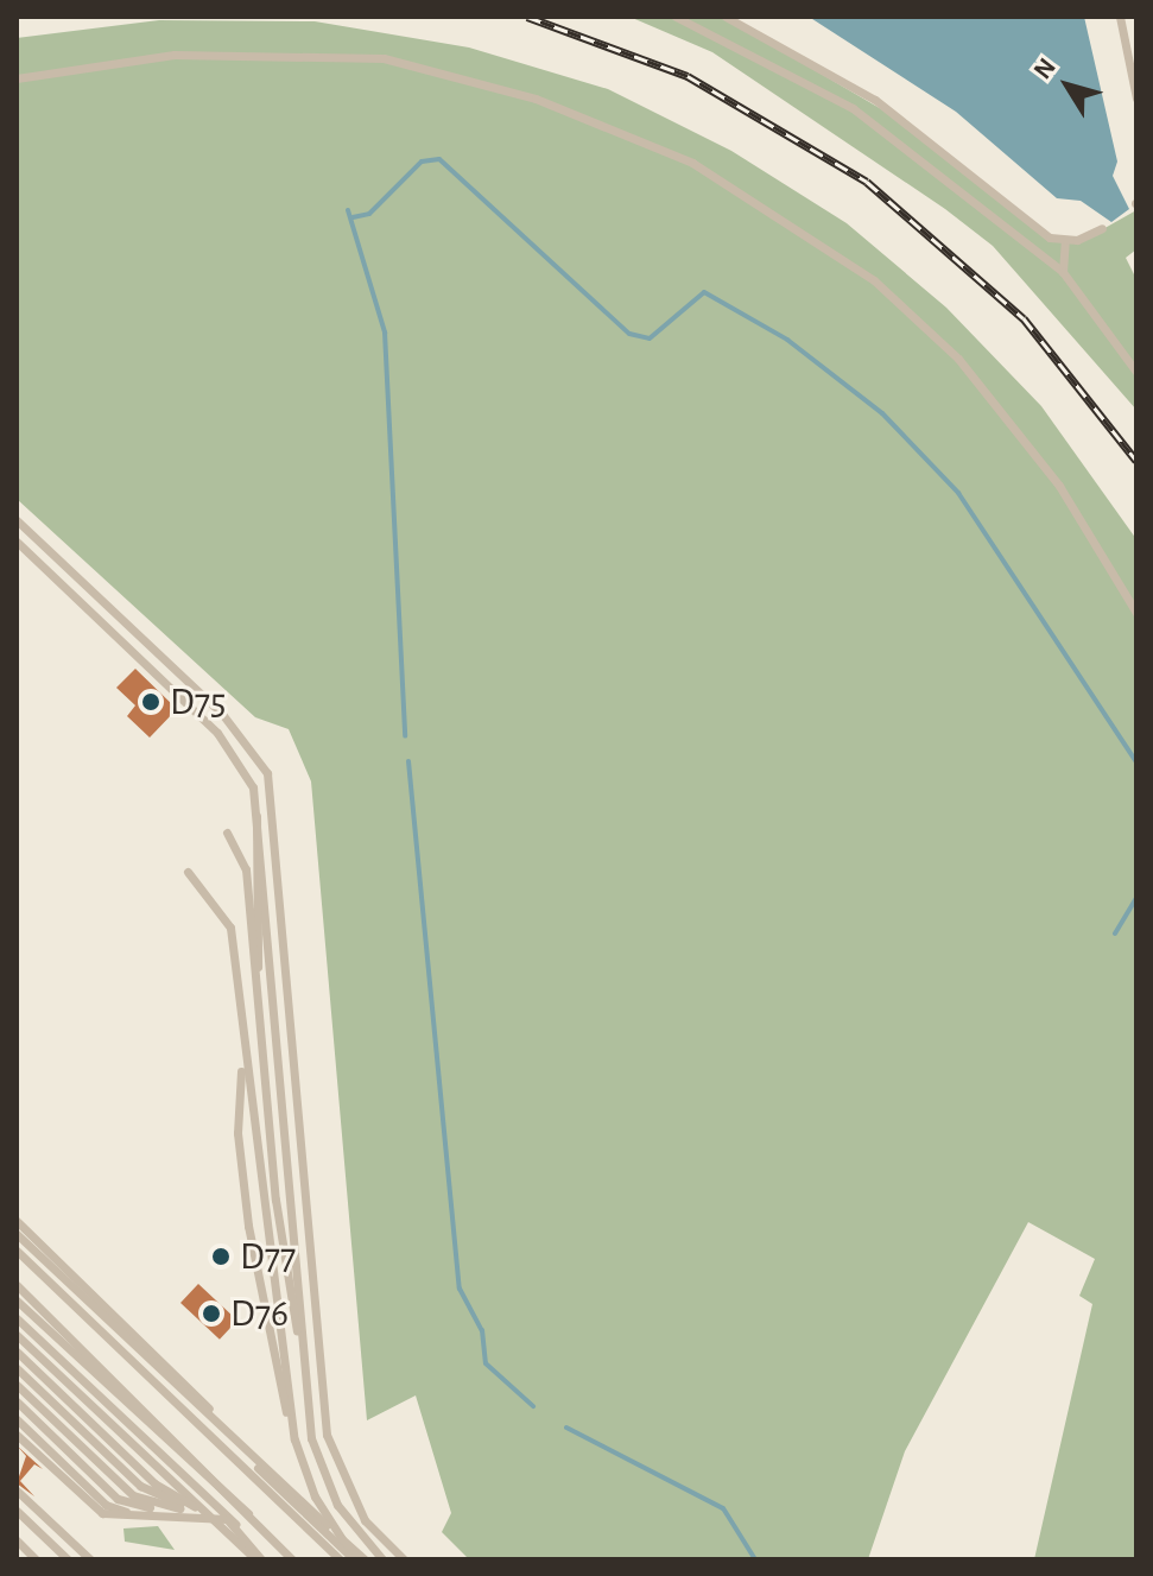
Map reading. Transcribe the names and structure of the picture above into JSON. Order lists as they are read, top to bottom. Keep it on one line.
{"places":["D75","D77","D76"],"north":"top left"}
